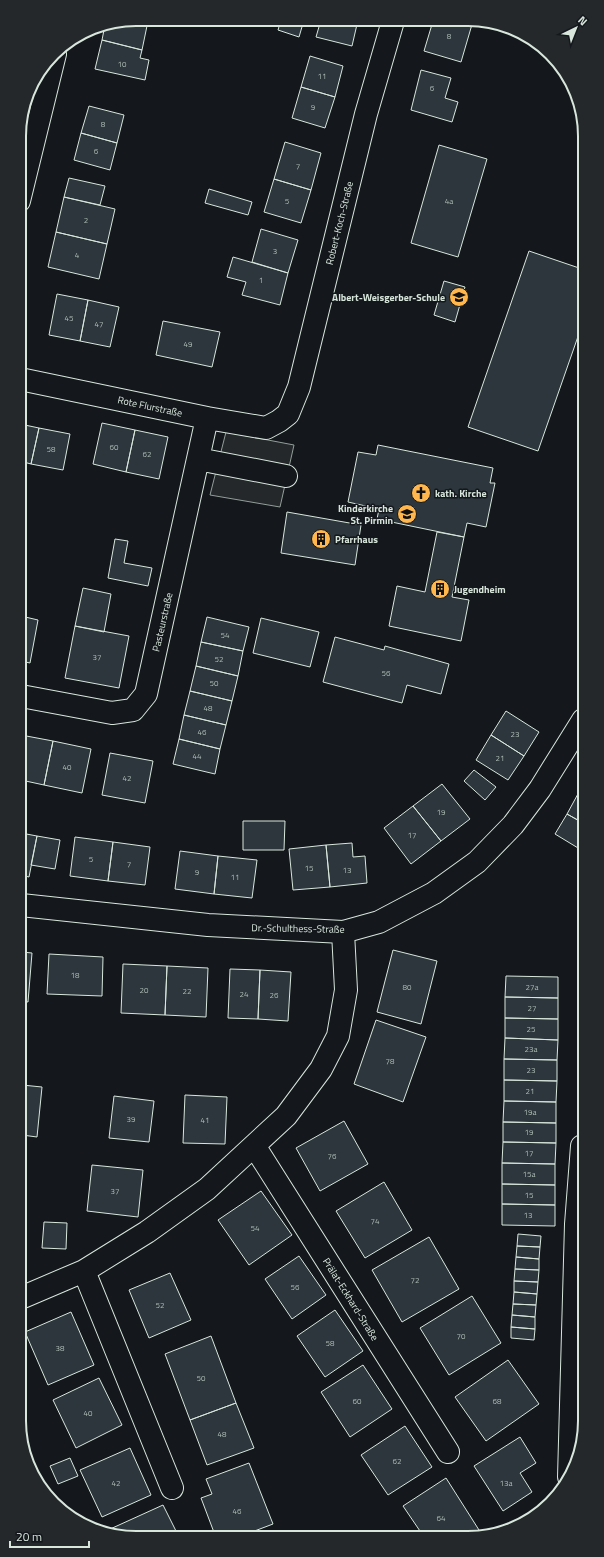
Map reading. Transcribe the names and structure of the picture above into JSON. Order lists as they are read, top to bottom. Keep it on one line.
{"streets":{"street":["Robert-Koch-Straße","Rote Flurstraße","Pasteurstraße","Dr.-Schulthess-Straße","Prälat-Eckhard-Straße"]},"crossings":[["Robert-Koch-Straße","Rote Flurstraße"],["Rote Flurstraße","Pasteurstraße"]],"places":{"school or university":["Albert-Weisgerber-Schule","Kinderkirche St. Pirmin"],"church":["kath. Kirche"],"building":["Pfarrhaus","Jugendheim"]},"house_numbers":["8","10","11","6","9","8","6","7","5","4a","2","3","4","1","45","47","49","60","58","62","54","37","52","56","50","48","46","23","44","21","40","42","19","17","5","7","15","13","9","11","18","80","27a","20","22","24","26","27","25","23a","78","23","21","19a","39","41","19","17","76","15a","37","15","13","74","54","72","56","52","70","58","38","50","60","68","40","48","62","42","13a","46","64"],"scale_bar":"20 m","north":"top right"}
